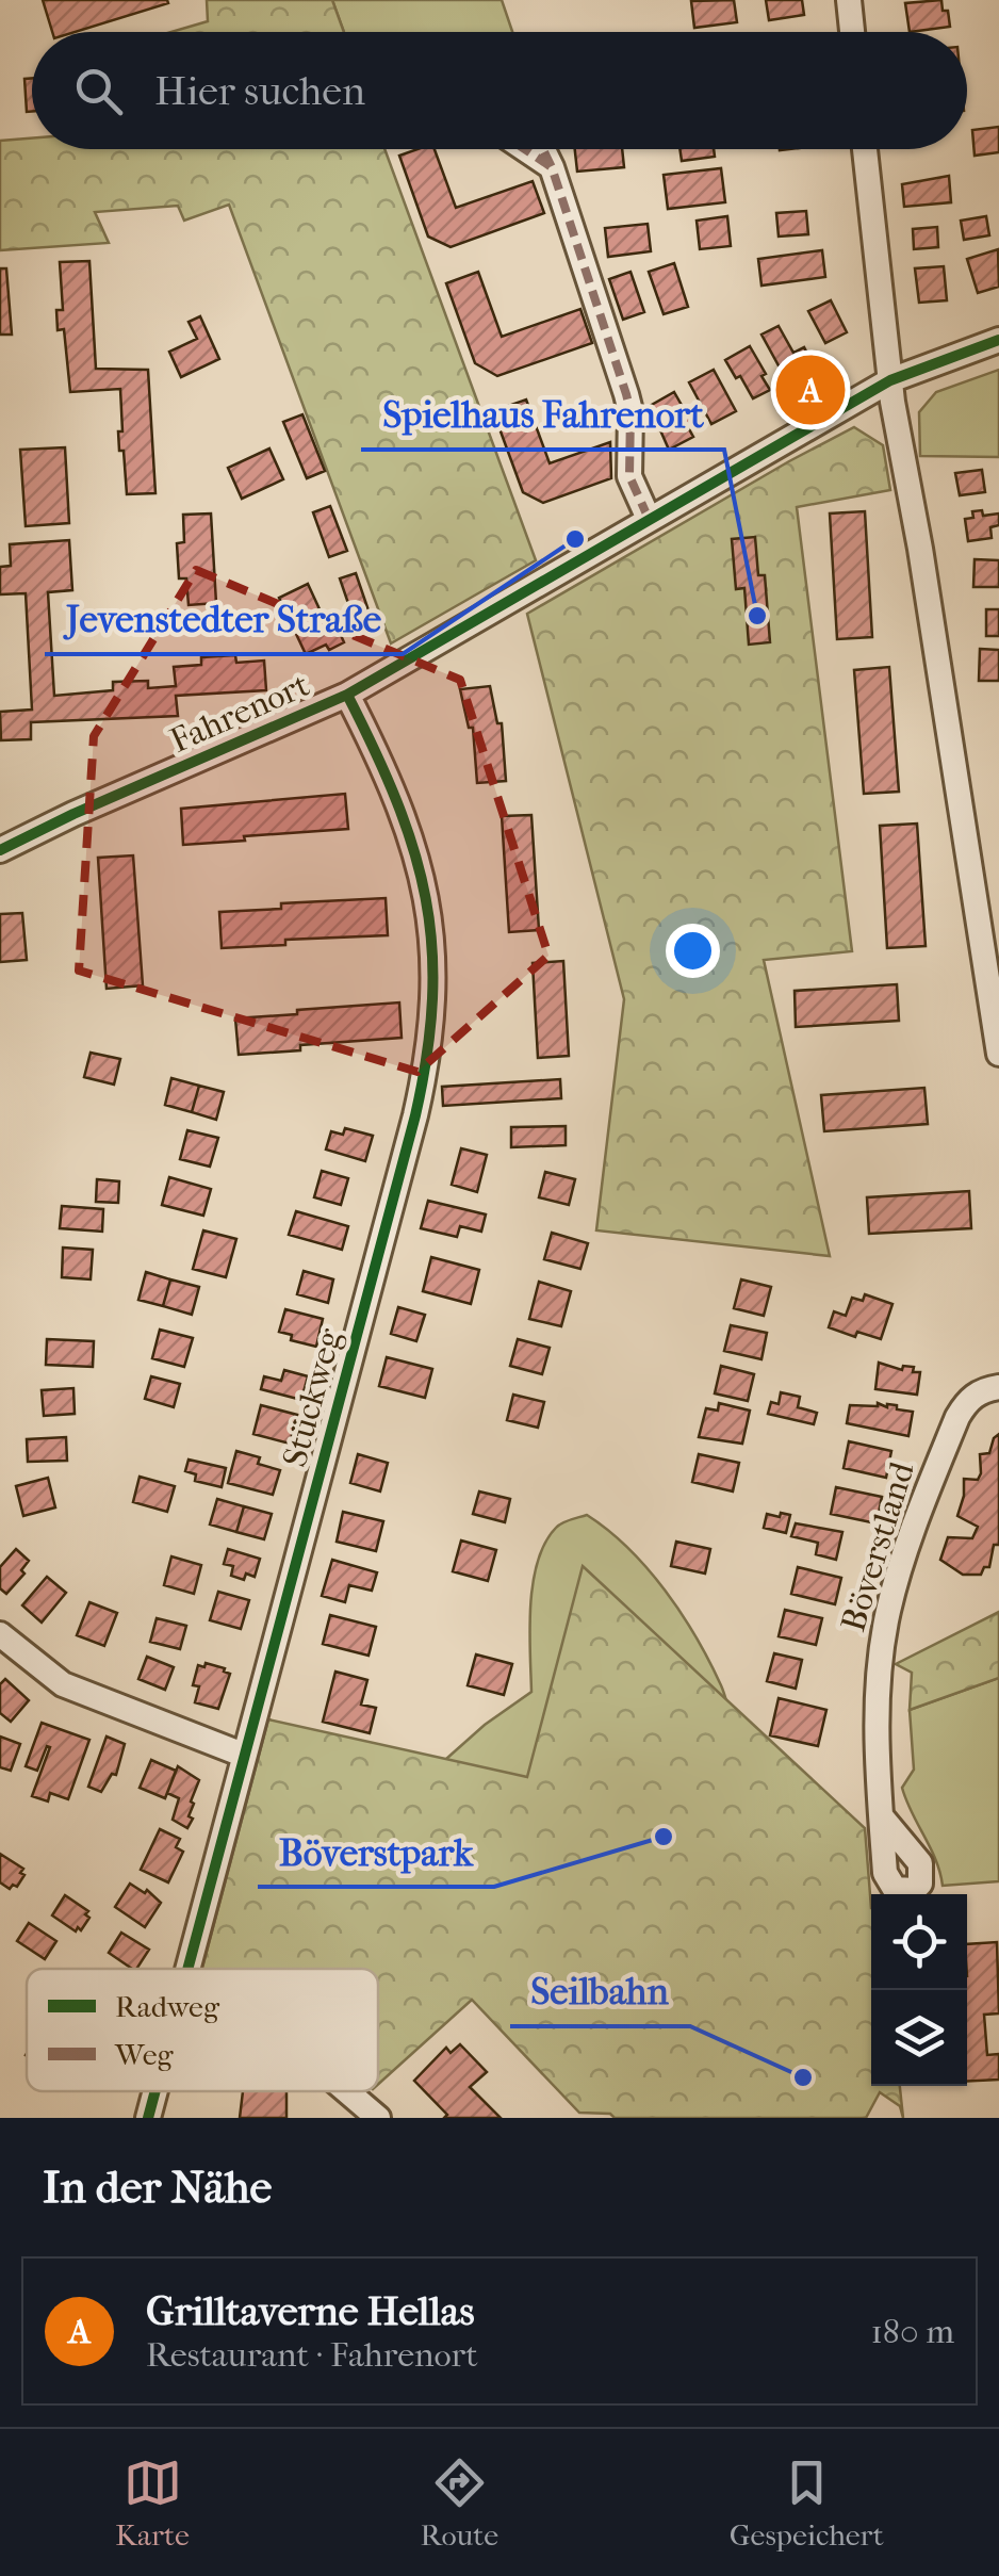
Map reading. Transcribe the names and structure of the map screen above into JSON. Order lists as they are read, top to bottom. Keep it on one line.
{"streets":{"street":["Fahrenort","Stückweg","Böverstland"]},"crossings":[["Fahrenort","Stückweg"]],"places":["Jevenstedter Straße","Spielhaus Fahrenort","Böverstpark","Seilbahn"],"legend":["Radweg","Weg"],"page":{"search":"Hier suchen","pins":"A","heading":"In der Nähe","list":[{"mark":"A","name":"Grilltaverne Hellas","note":"Restaurant · Fahrenort","value":"180 m"}],"nav":["Karte","Route","Gespeichert"]}}
